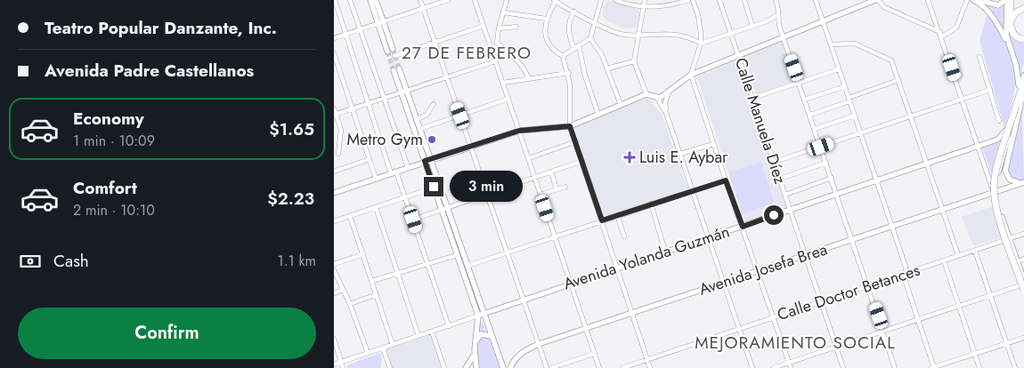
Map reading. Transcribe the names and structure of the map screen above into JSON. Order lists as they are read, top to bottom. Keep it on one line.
{"streets":{"main road":["Avenida Yolanda Guzmán","Avenida Josefa Brea"],"street":["Calle Manuela Díez","Calle Doctor Betances"]},"crossings":[["Calle Manuela Díez","Avenida Yolanda Guzmán"],["Calle Manuela Díez","Avenida Josefa Brea"],["Calle Manuela Díez","Calle Doctor Betances"]],"districts":["27 DE FEBRERO","MEJORAMIENTO SOCIAL"],"places":{"other":["Metro Gym"],"health":["Luis E. Aybar"]},"page":{"banner":["Teatro Popular Danzante, Inc.","Avenida Padre Castellanos"],"list":[{"name":"Economy","note":"1 min · 10:09","value":"$1.65"},{"name":"Comfort","note":"2 min · 10:10","value":"$2.23"}],"bubble":"3 min","pay":["Cash","1.1 km"],"buttons":"Confirm"}}
